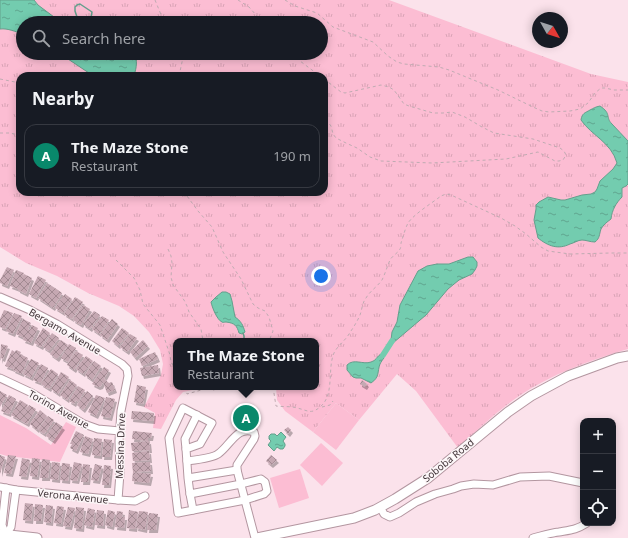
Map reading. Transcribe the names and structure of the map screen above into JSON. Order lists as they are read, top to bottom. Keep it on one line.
{"streets":{"main road":["Soboba Road"],"street":["Bergamo Avenue","Torino Avenue","Messina Drive","Verona Avenue"]},"crossings":[["Bergamo Avenue","Messina Drive"],["Torino Avenue","Messina Drive"],["Messina Drive","Verona Avenue"]],"north":"bottom right","page":{"search":"Search here","heading":"Nearby","list":[{"mark":"A","name":"The Maze Stone","note":"Restaurant","value":"190 m"}],"popup":["The Maze Stone","Restaurant"],"pins":"A","map_buttons":["+","−"]}}
